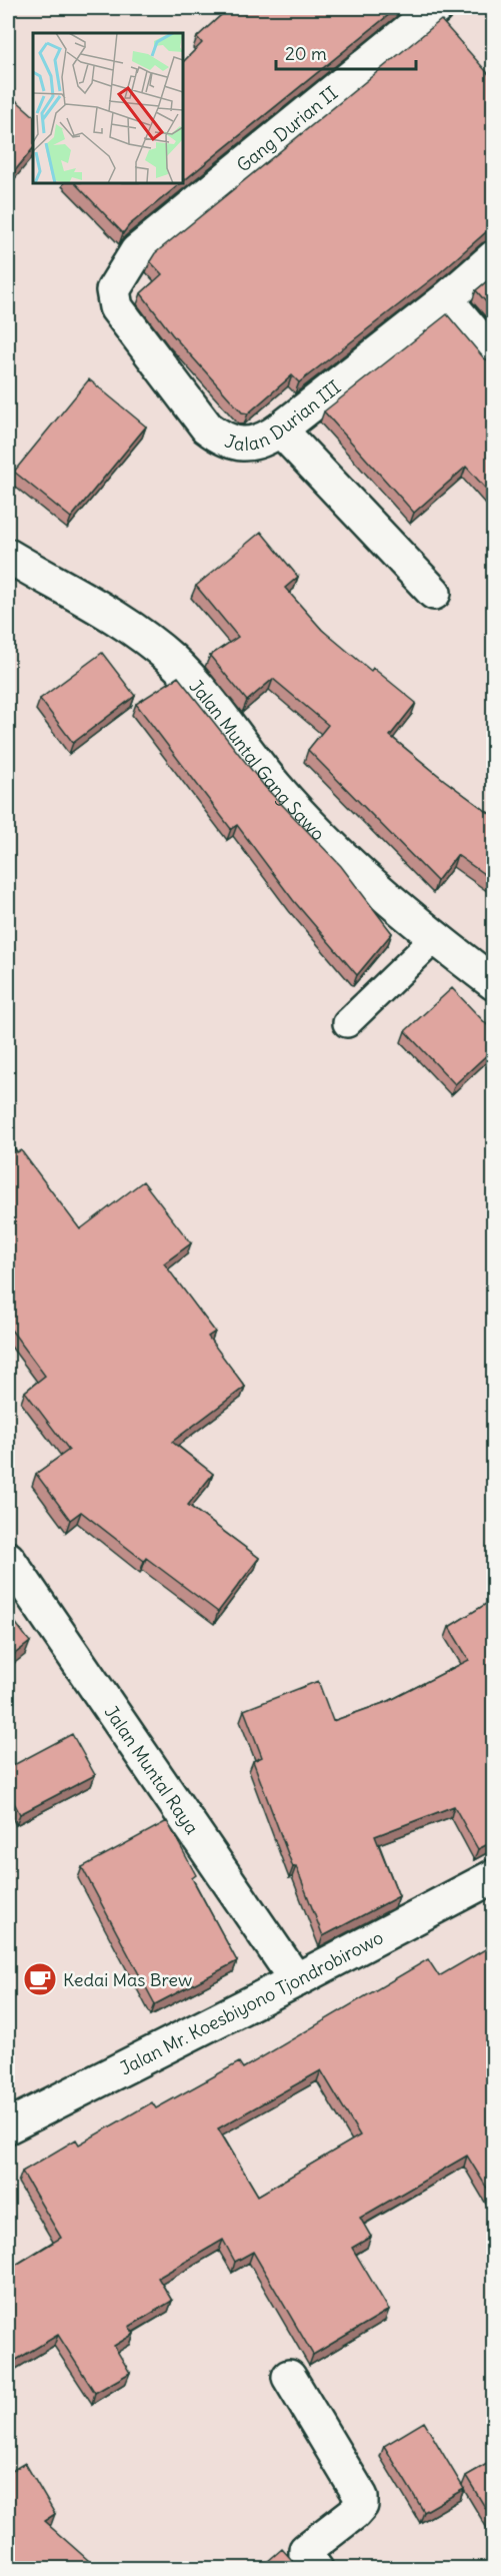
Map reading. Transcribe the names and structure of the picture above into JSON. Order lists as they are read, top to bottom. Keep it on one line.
{"streets":{"street":["Gang Durian II","Jalan Durian III","Jalan Muntal Gang Sawo","Jalan Muntal Raya","Jalan Mr. Koesbiyono Tjondrobirowo"]},"crossings":[["Gang Durian II","Jalan Durian III"],["Jalan Muntal Raya","Jalan Mr. Koesbiyono Tjondrobirowo"]],"places":{"cafe":["Kedai Mas Brew"]},"scale_bar":"20 m"}
